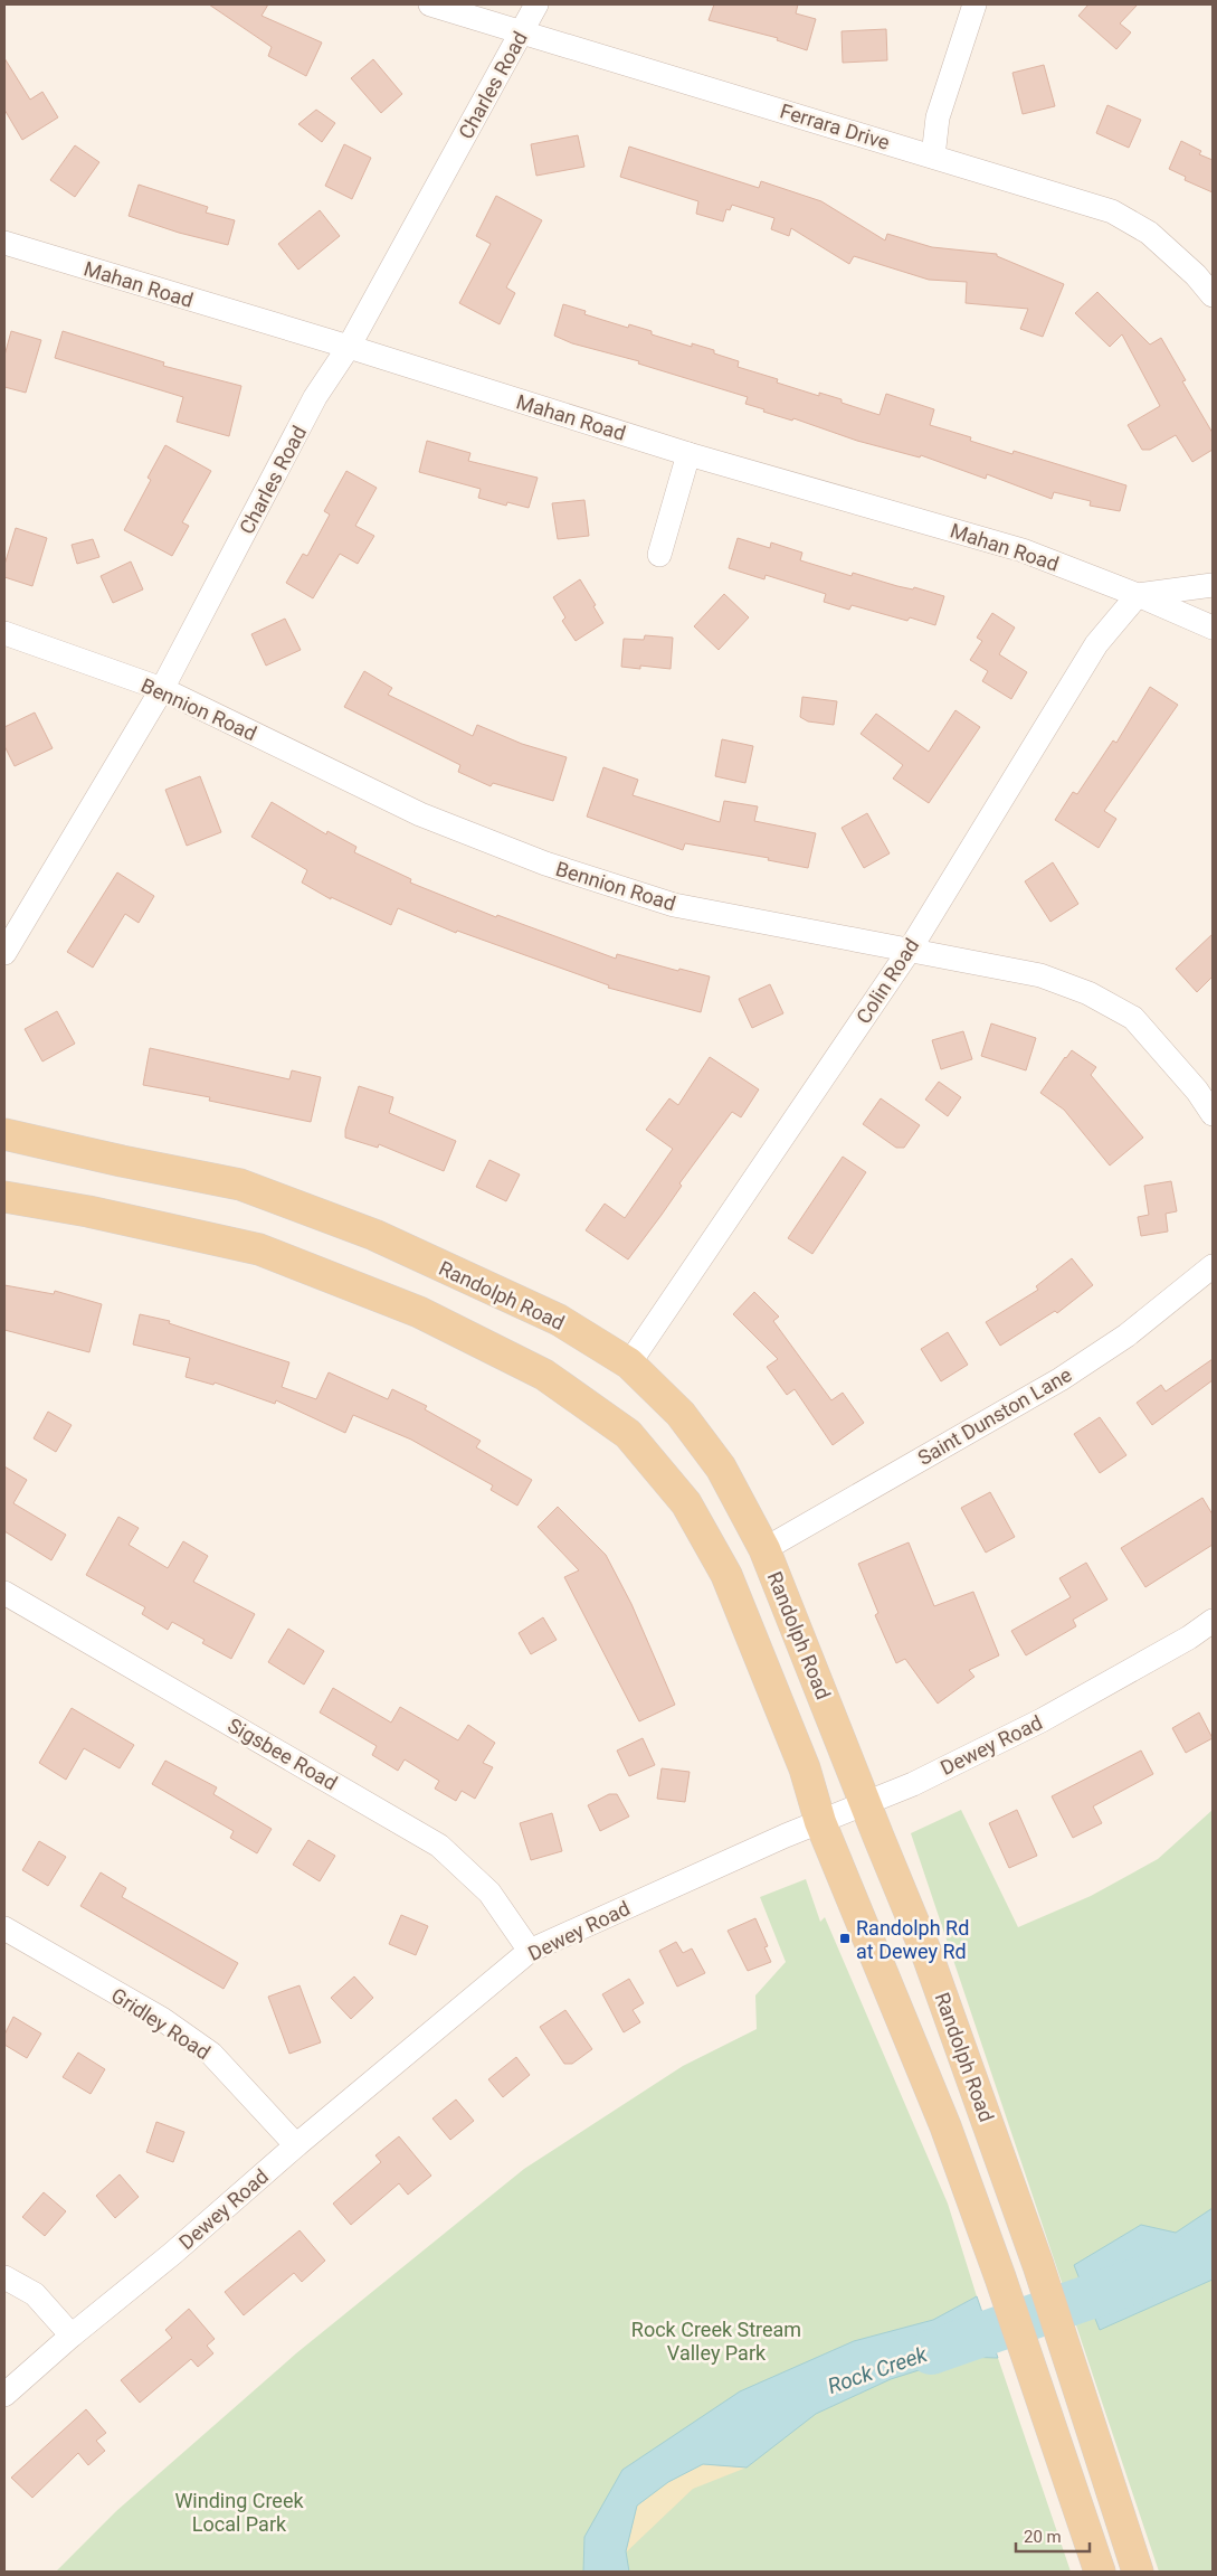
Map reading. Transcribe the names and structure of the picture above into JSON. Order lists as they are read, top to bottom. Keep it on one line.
{"streets":{"main road":["Randolph Road"],"street":["Charles Road","Ferrara Drive","Mahan Road","Bennion Road","Colin Road","Saint Dunston Lane","Dewey Road","Sigsbee Road","Gridley Road"]},"crossings":[["Charles Road","Ferrara Drive"],["Charles Road","Mahan Road"],["Charles Road","Bennion Road"],["Mahan Road","Colin Road"],["Bennion Road","Colin Road"],["Colin Road","Randolph Road"],["Randolph Road","Saint Dunston Lane"],["Randolph Road","Dewey Road"],["Dewey Road","Sigsbee Road"],["Dewey Road","Gridley Road"]],"water":["Rock Creek"],"parks":["Rock Creek Stream Valley Park","Winding Creek Local Park"],"places":{"transit":["Randolph Rd at Dewey Rd"]},"scale_bar":"20 m"}
